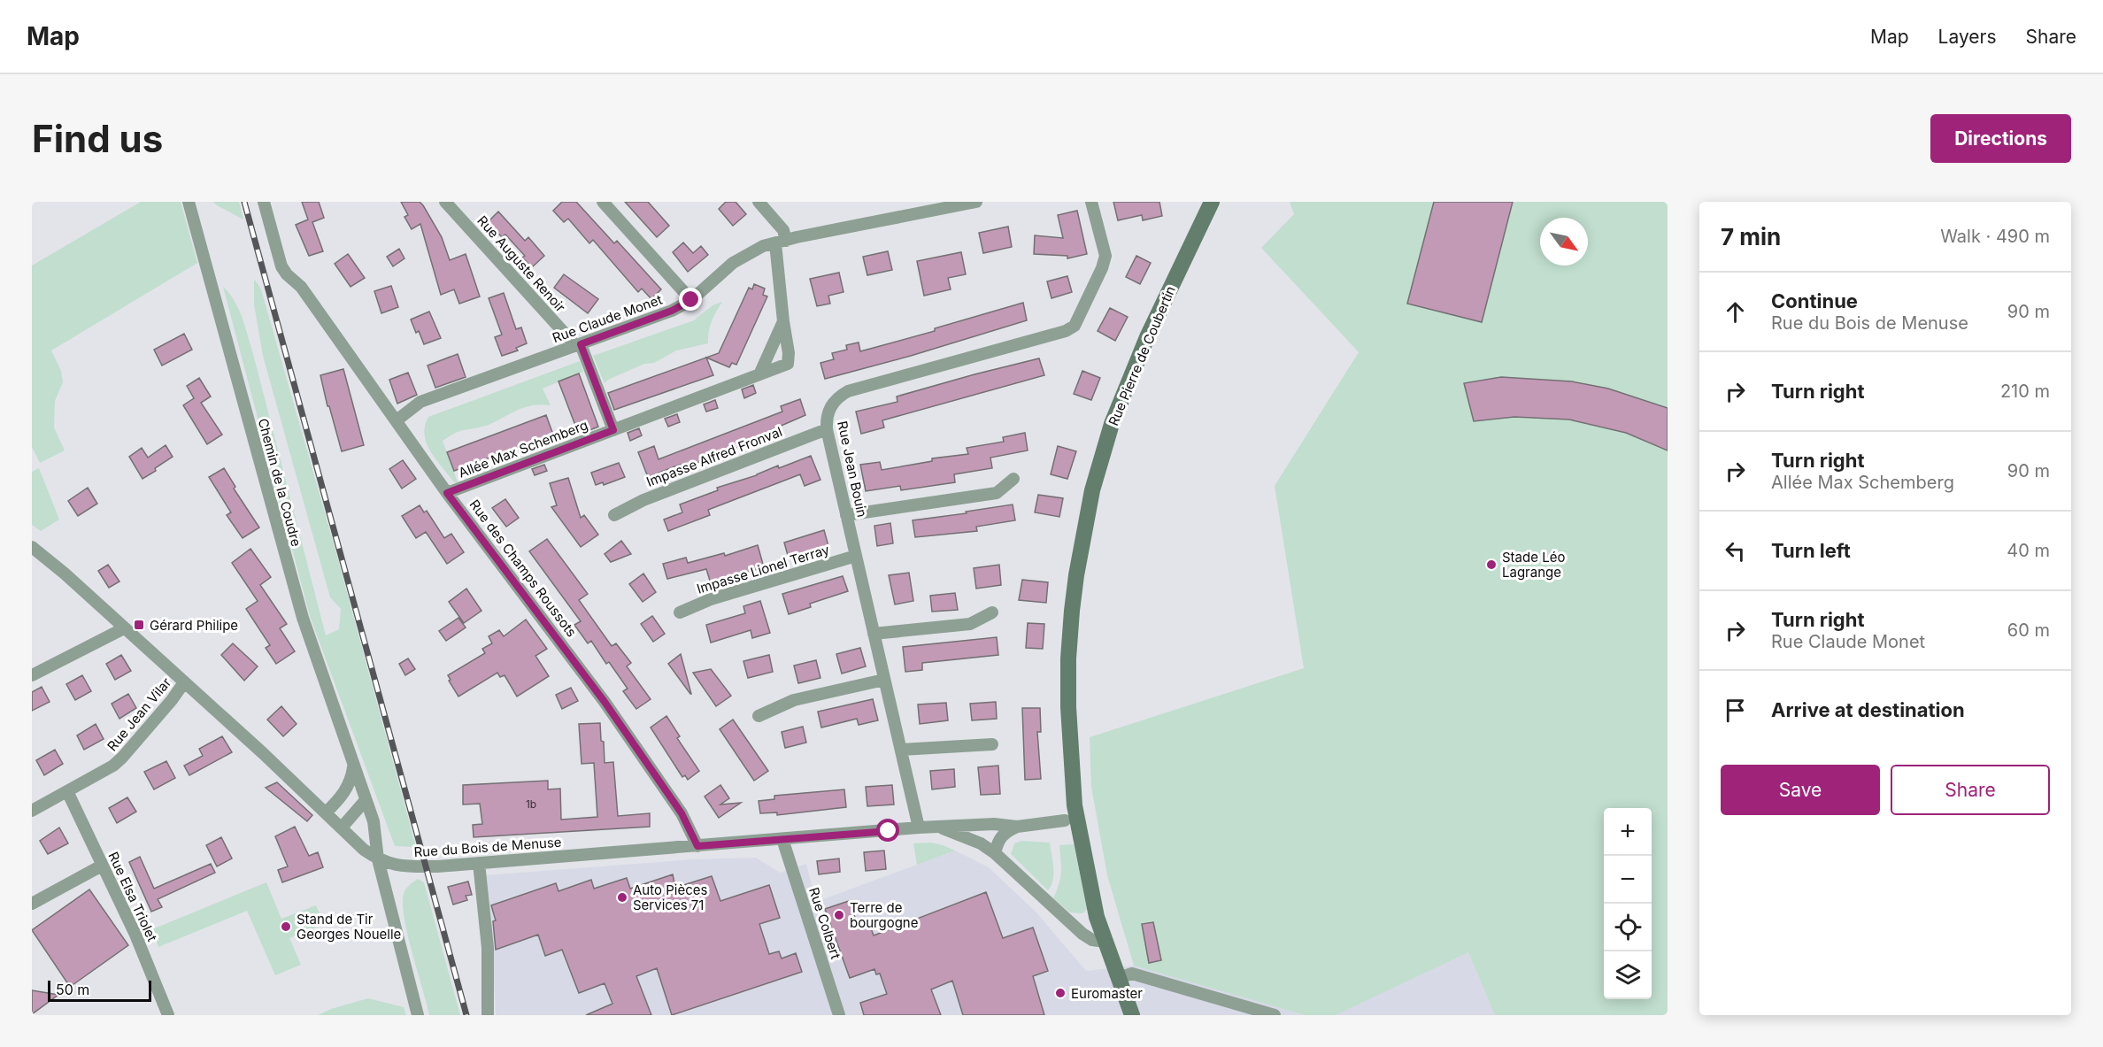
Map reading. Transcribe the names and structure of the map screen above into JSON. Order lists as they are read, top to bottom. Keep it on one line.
{"streets":{"main road":["Rue Pierre de Coubertin"],"street":["Rue Auguste Renoir","Rue Claude Monet","Allée Max Schemberg","Impasse Alfred Fronval","Rue Jean Bouin","Chemin de la Coudre","Rue des Champs Roussots","Impasse Lionel Terray","Rue Jean Vilar","Rue du Bois de Menuse","Rue Elsa Triolet","Rue Colbert"]},"crossings":[["Rue Auguste Renoir","Rue Claude Monet"],["Rue Claude Monet","Allée Max Schemberg"],["Rue Claude Monet","Rue des Champs Roussots"],["Rue Pierre de Coubertin","Rue du Bois de Menuse"],["Allée Max Schemberg","Rue des Champs Roussots"],["Impasse Alfred Fronval","Rue Jean Bouin"],["Rue Jean Bouin","Impasse Lionel Terray"],["Rue Jean Bouin","Rue du Bois de Menuse"],["Chemin de la Coudre","Rue du Bois de Menuse"],["Rue des Champs Roussots","Rue du Bois de Menuse"],["Rue Jean Vilar","Rue du Bois de Menuse"],["Rue Jean Vilar","Rue Elsa Triolet"],["Rue du Bois de Menuse","Rue Colbert"]],"places":{"other":["Stade Léo Lagrange","Auto Pièces Services 71","Terre de bourgogne","Stand de Tir Georges Nouelle","Euromaster"],"transit":["Gérard Philipe"]},"house_numbers":["1b"],"scale_bar":"50 m","north":"bottom right","page":{"header":"Map","nav":["Map","Layers","Share"],"buttons":["Directions",["Save","Share"]],"title":"Find us","heading":["7 min","Walk · 490 m"],"list":[["Continue","Rue du Bois de Menuse","90 m"],["Turn right","210 m"],["Turn right","Allée Max Schemberg","90 m"],["Turn left","40 m"],["Turn right","Rue Claude Monet","60 m"],"Arrive at destination"],"map_buttons":["+","−"],"scale":"50 m"}}
